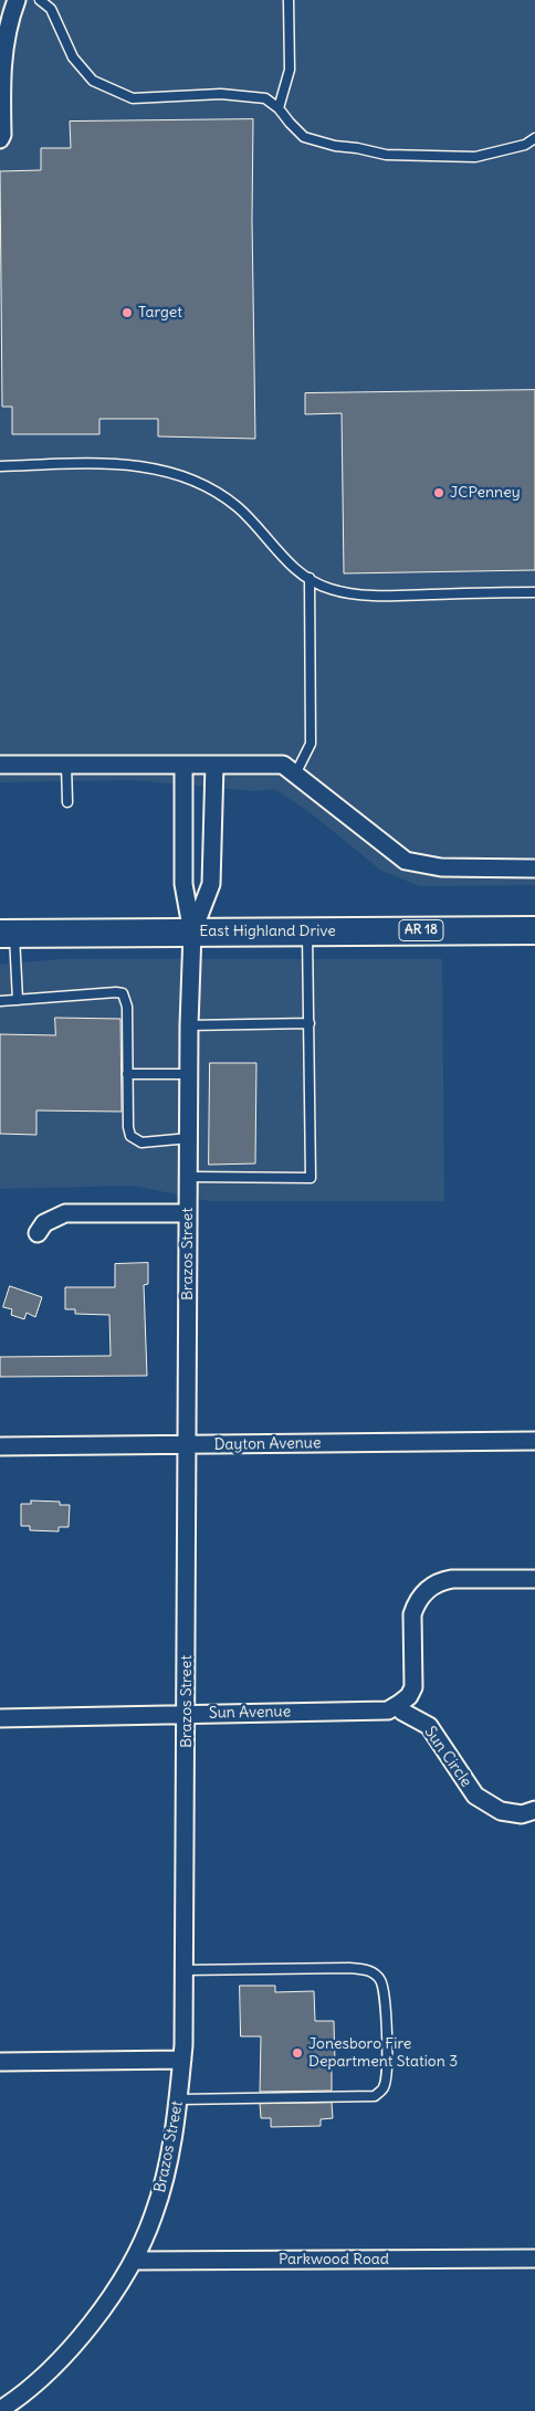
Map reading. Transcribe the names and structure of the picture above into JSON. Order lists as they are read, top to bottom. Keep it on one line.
{"streets":{"main road":["AR 18","East Highland Drive"],"street":["Brazos Street","Dayton Avenue","Sun Avenue","Sun Circle","Parkwood Road"]},"crossings":[["East Highland Drive","Brazos Street"],["Brazos Street","Dayton Avenue"],["Brazos Street","Sun Avenue"],["Brazos Street","Parkwood Road"],["Sun Avenue","Sun Circle"]],"places":["Target","JCPenney","Jonesboro Fire Department Station 3"]}
